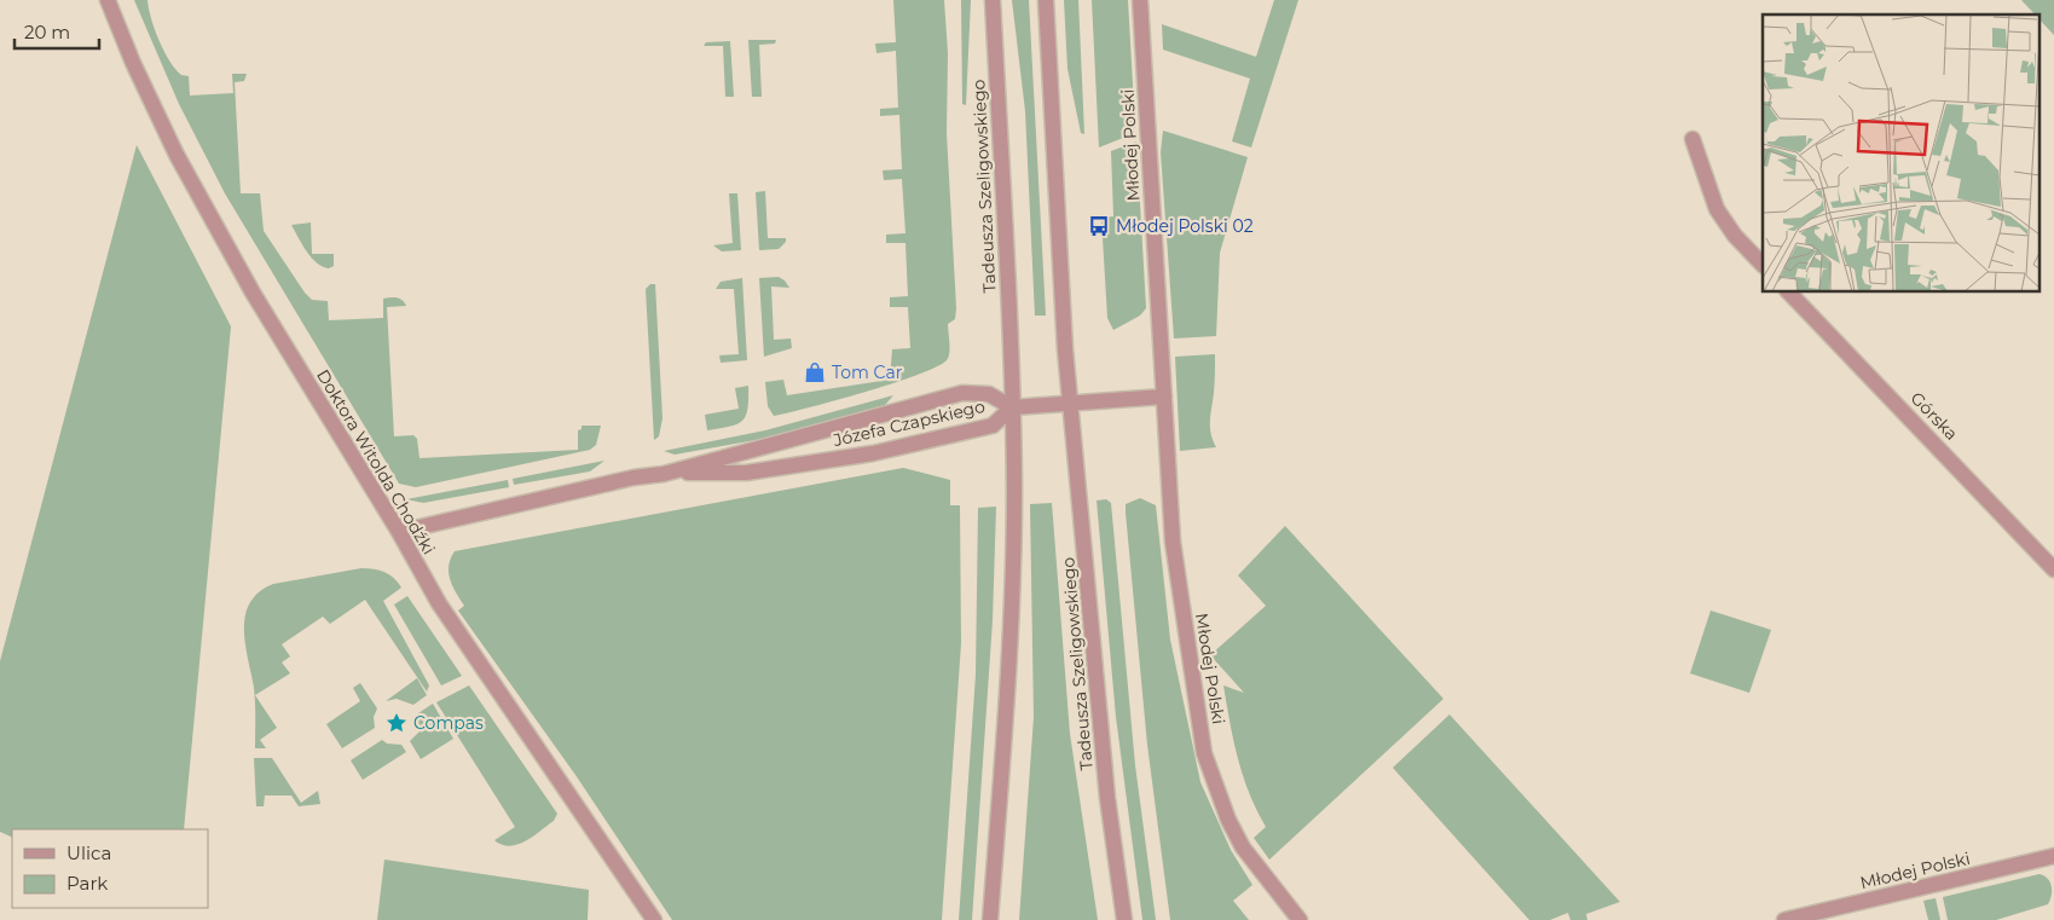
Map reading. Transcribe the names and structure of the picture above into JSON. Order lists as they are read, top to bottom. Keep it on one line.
{"streets":{"street":["Młodej Polski","Tadeusza Szeligowskiego","Górska","Józefa Czapskiego","Doktora Witolda Chodźki"]},"crossings":[["Tadeusza Szeligowskiego","Józefa Czapskiego"],["Józefa Czapskiego","Doktora Witolda Chodźki"]],"places":{"bus stop":["Młodej Polski 02"],"shop":["Tom Car"],"place":["Compas"]},"legend":["Ulica","Park"],"scale_bar":"20 m"}
